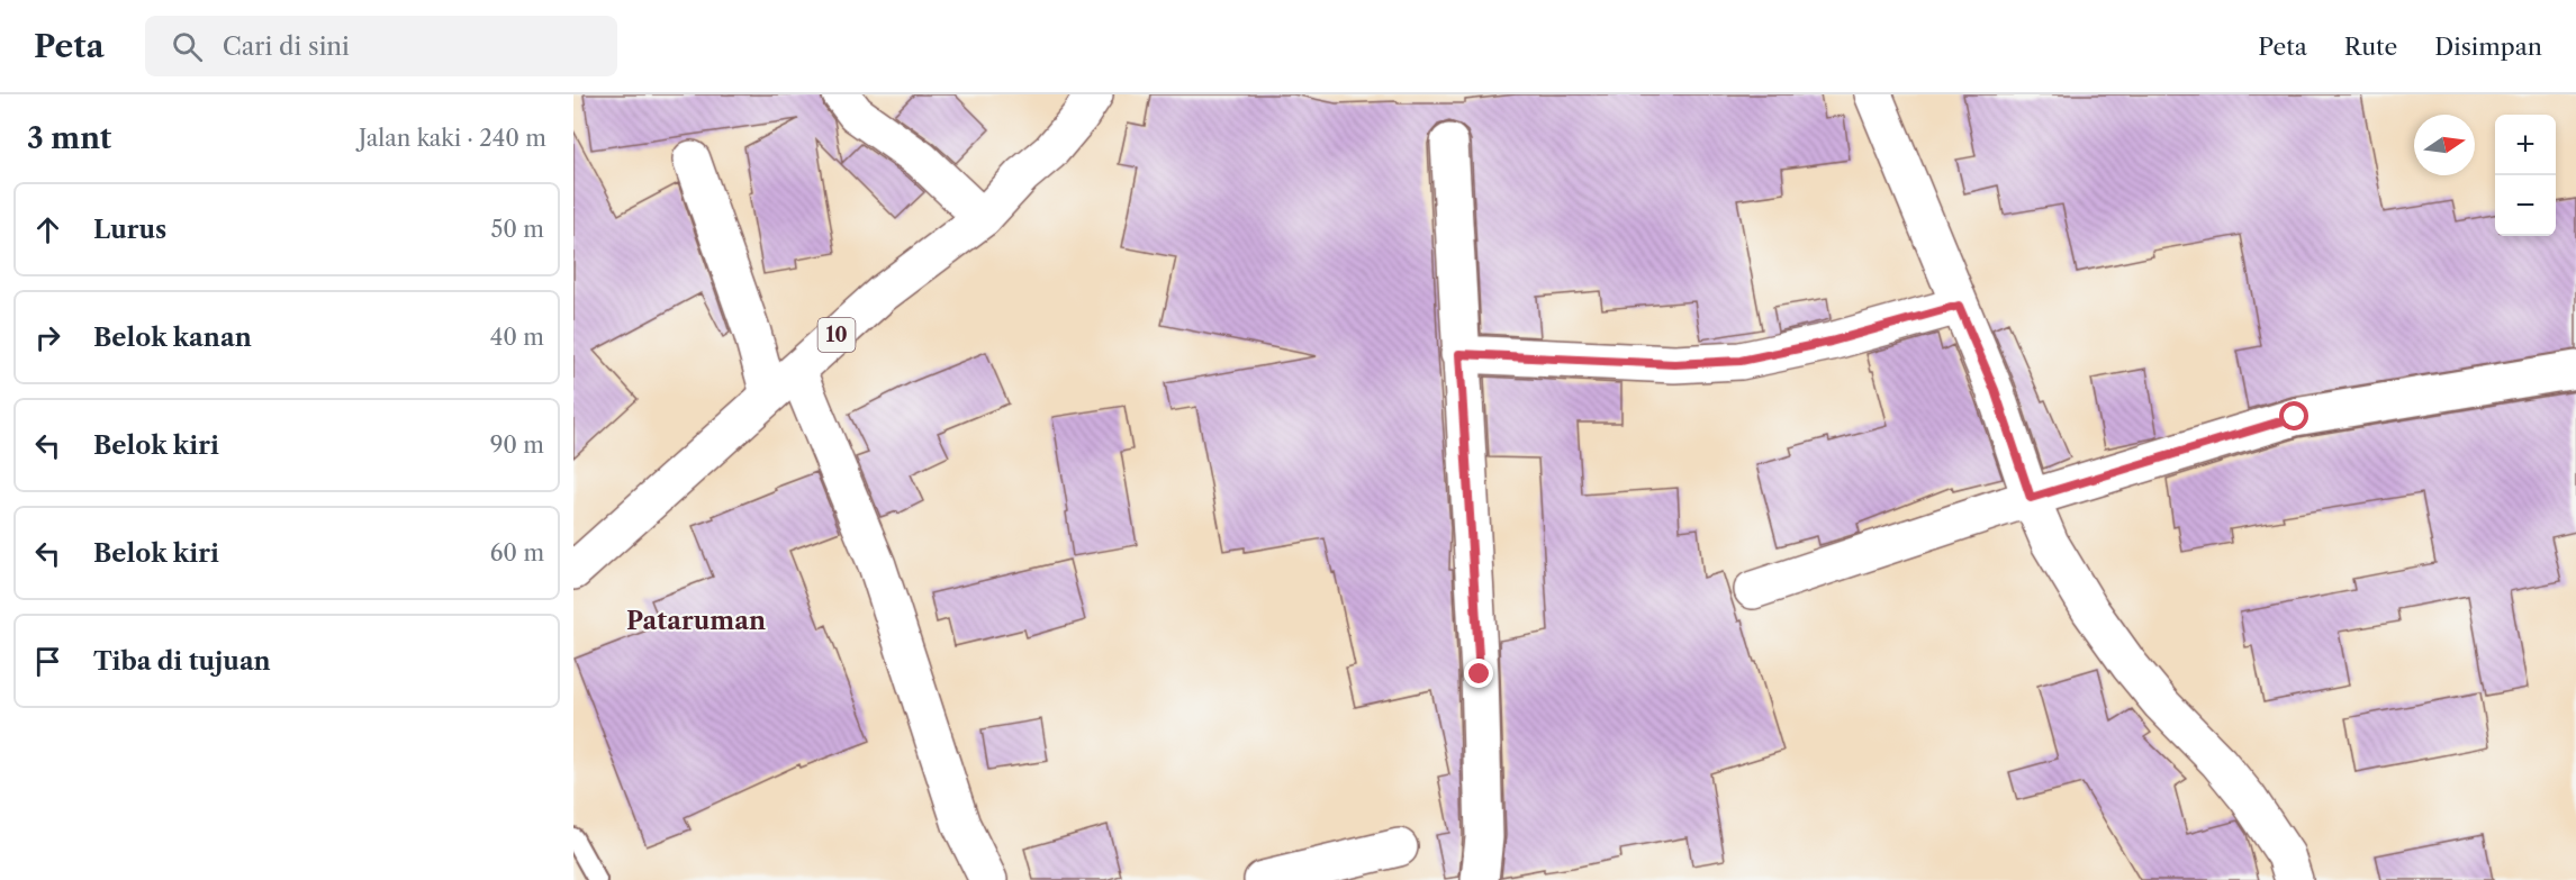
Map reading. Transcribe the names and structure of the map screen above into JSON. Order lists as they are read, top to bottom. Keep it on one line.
{"streets":{"main road":["10"]},"districts":["Pataruman"],"north":"right","page":{"header":"Peta","search":"Cari di sini","nav":["Peta","Rute","Disimpan"],"heading":["3 mnt","Jalan kaki · 240 m"],"map_buttons":["+","−"],"list":[["Lurus","50 m"],["Belok kanan","40 m"],["Belok kiri","90 m"],["Belok kiri","60 m"],"Tiba di tujuan"]}}
